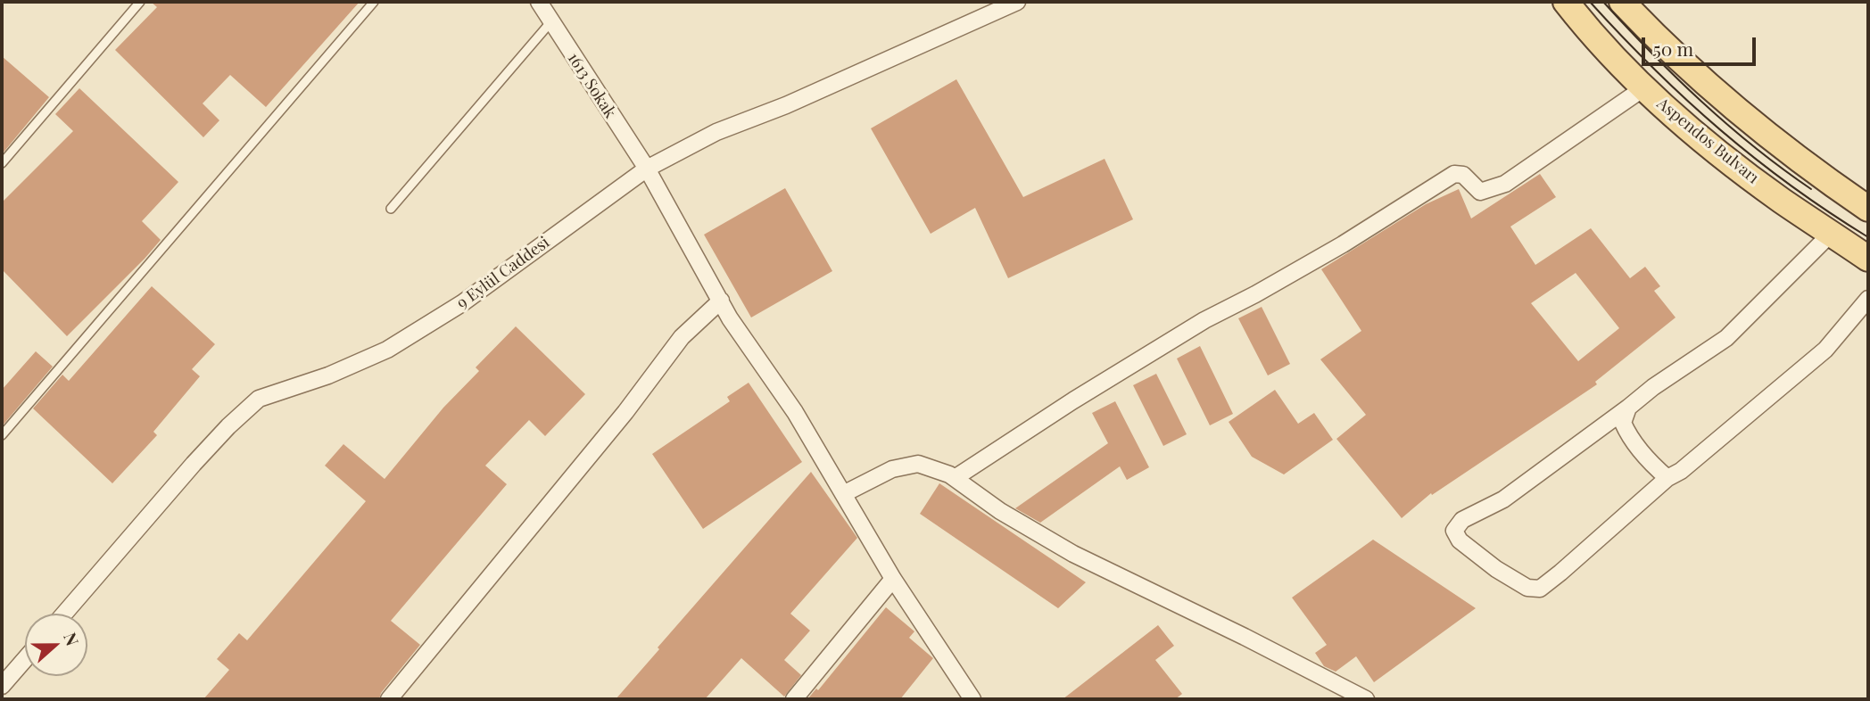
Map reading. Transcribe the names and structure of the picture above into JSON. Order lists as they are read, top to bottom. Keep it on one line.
{"streets":{"main road":["Aspendos Bulvarı"],"street":["1613 Sokak","9 Eylül Caddesi"]},"crossings":[["1613 Sokak","9 Eylül Caddesi"]],"scale_bar":"50 m","north":"right"}
